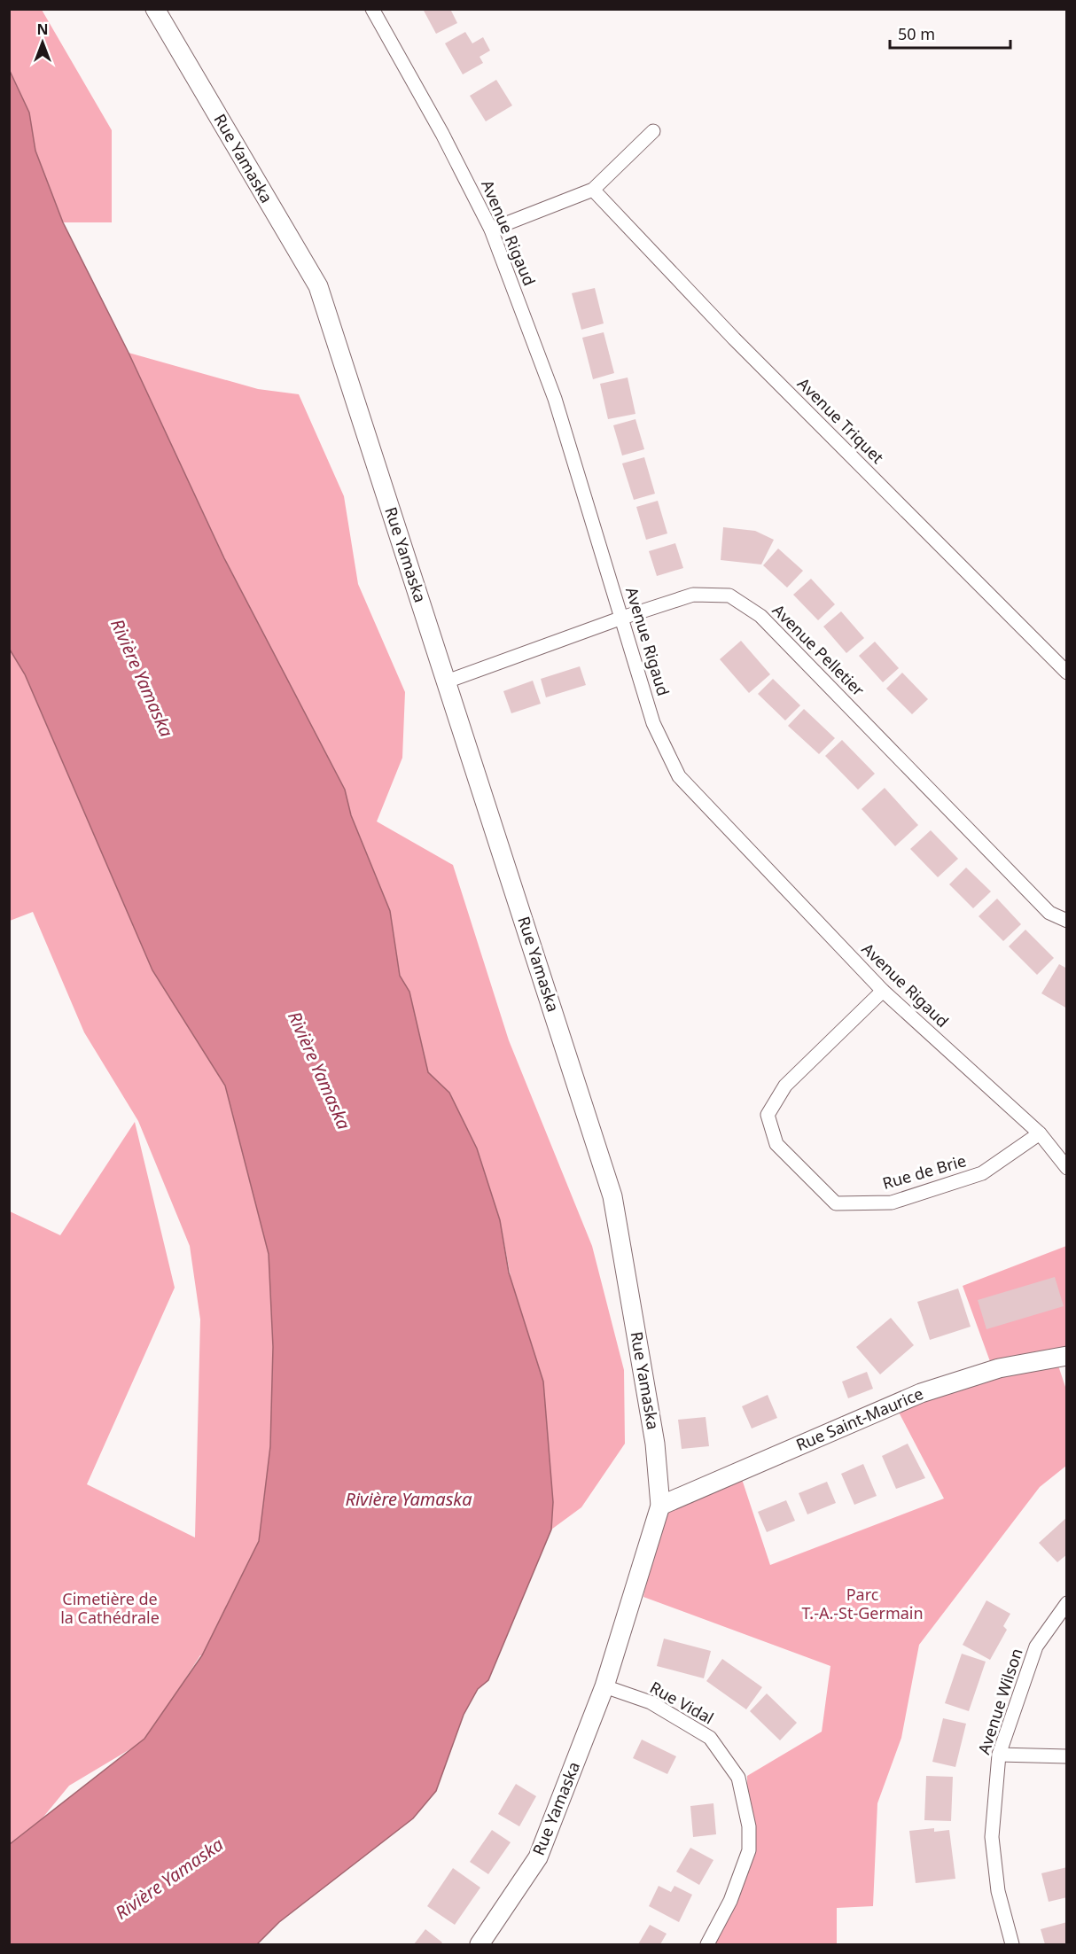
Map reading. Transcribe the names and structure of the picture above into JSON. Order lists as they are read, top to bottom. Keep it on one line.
{"streets":{"street":["Rue Yamaska","Avenue Rigaud","Avenue Triquet","Avenue Pelletier","Rue de Brie","Rue Saint-Maurice","Avenue Wilson","Rue Vidal"]},"crossings":[["Rue Yamaska","Avenue Pelletier"],["Rue Yamaska","Rue Saint-Maurice"],["Rue Yamaska","Rue Vidal"],["Avenue Rigaud","Avenue Pelletier"],["Avenue Rigaud","Rue de Brie"]],"water":["Rivière Yamaska"],"parks":["Parc T.-A.-St-Germain","Cimetière de la Cathédrale"],"scale_bar":"50 m","north":"top"}
